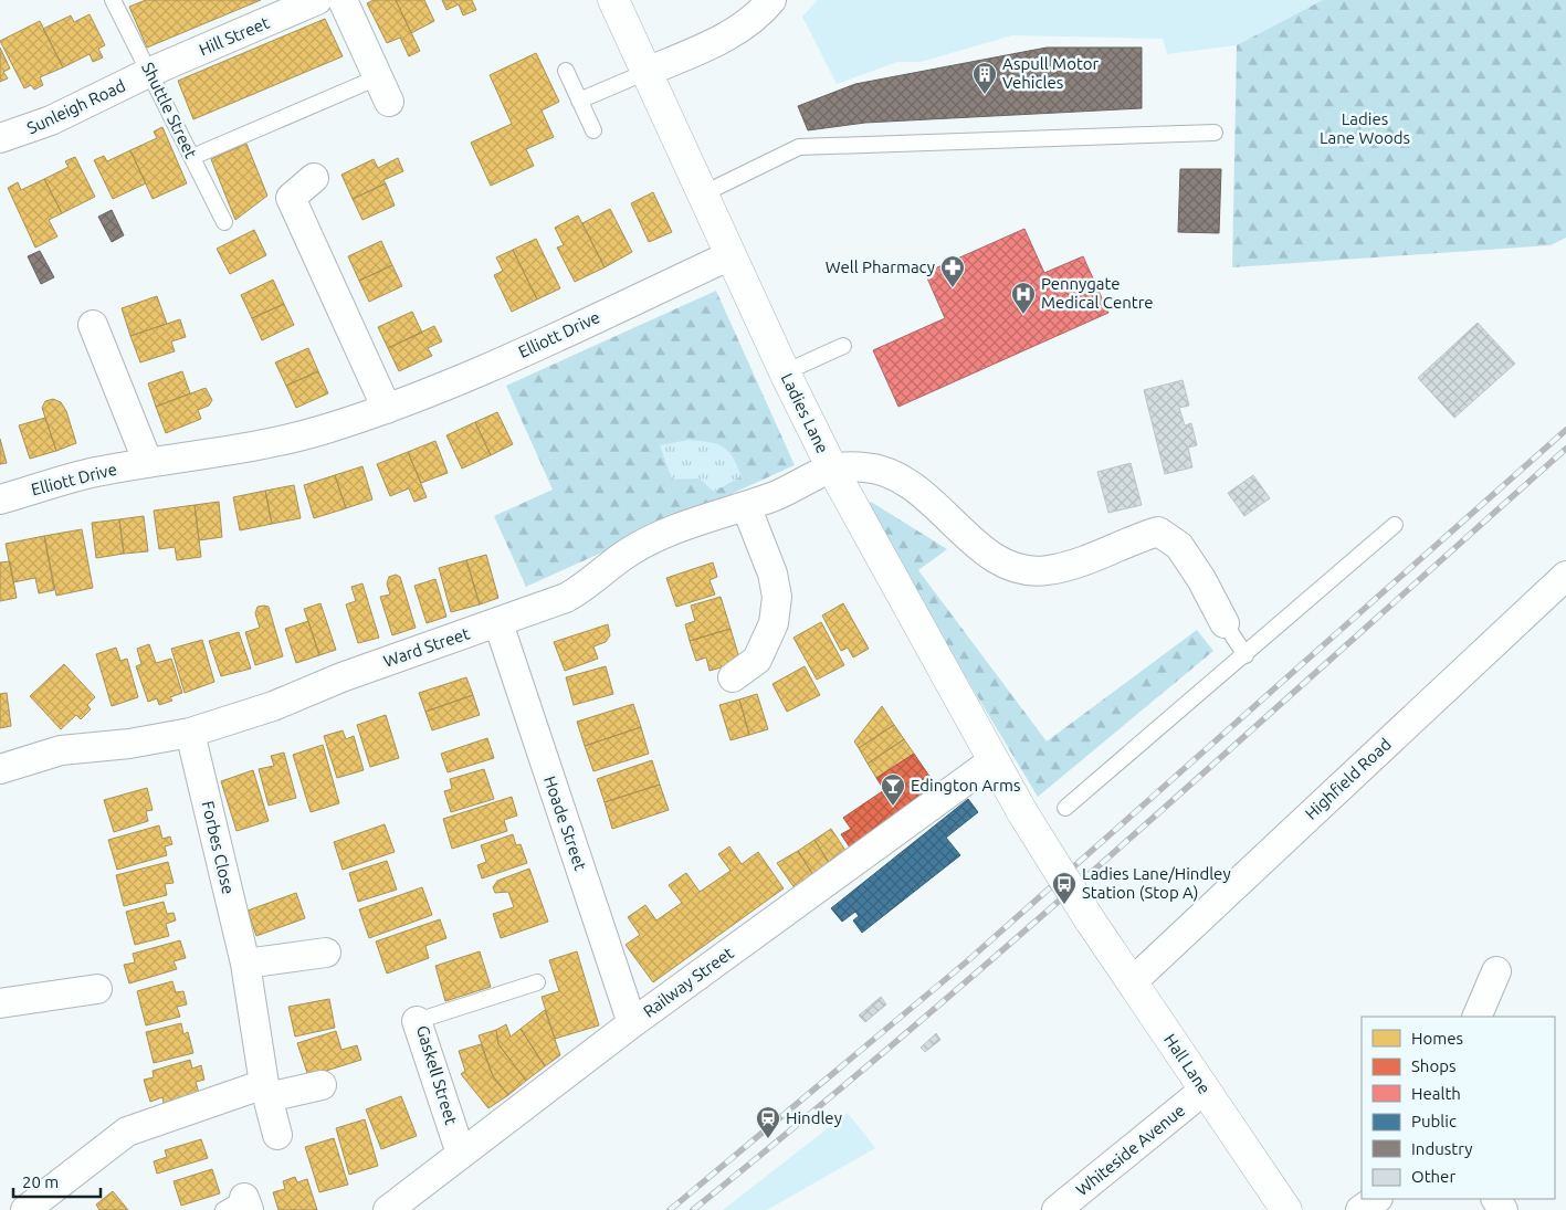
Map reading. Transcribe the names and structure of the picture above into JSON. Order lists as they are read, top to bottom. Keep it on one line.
{"streets":{"street":["Hill Street","Sunleigh Road","Elliott Drive","Ladies Lane","Ward Street","Highfield Road","Hoade Street","Forbes Close","Railway Street","Hall Lane","Gaskell Street","Whiteside Avenue"],"lane":["Shuttle Street"]},"crossings":[["Hill Street","Sunleigh Road"],["Hill Street","Shuttle Street"],["Sunleigh Road","Shuttle Street"],["Elliott Drive","Ladies Lane"],["Ladies Lane","Ward Street"],["Ladies Lane","Railway Street"],["Ladies Lane","Hall Lane"],["Ward Street","Hoade Street"],["Ward Street","Forbes Close"],["Highfield Road","Hall Lane"],["Hoade Street","Railway Street"],["Railway Street","Gaskell Street"],["Hall Lane","Whiteside Avenue"]],"parks":["Ladies Lane Woods"],"places":{"building":["Aspull Motor Vehicles"],"pharmacy":["Well Pharmacy"],"hospital":["Pennygate Medical Centre"],"bar":["Edington Arms"],"bus stop":["Ladies Lane/Hindley Station (Stop A)"],"station":["Hindley"]},"legend":["Homes","Shops","Health","Public","Industry","Other"],"scale_bar":"20 m"}
